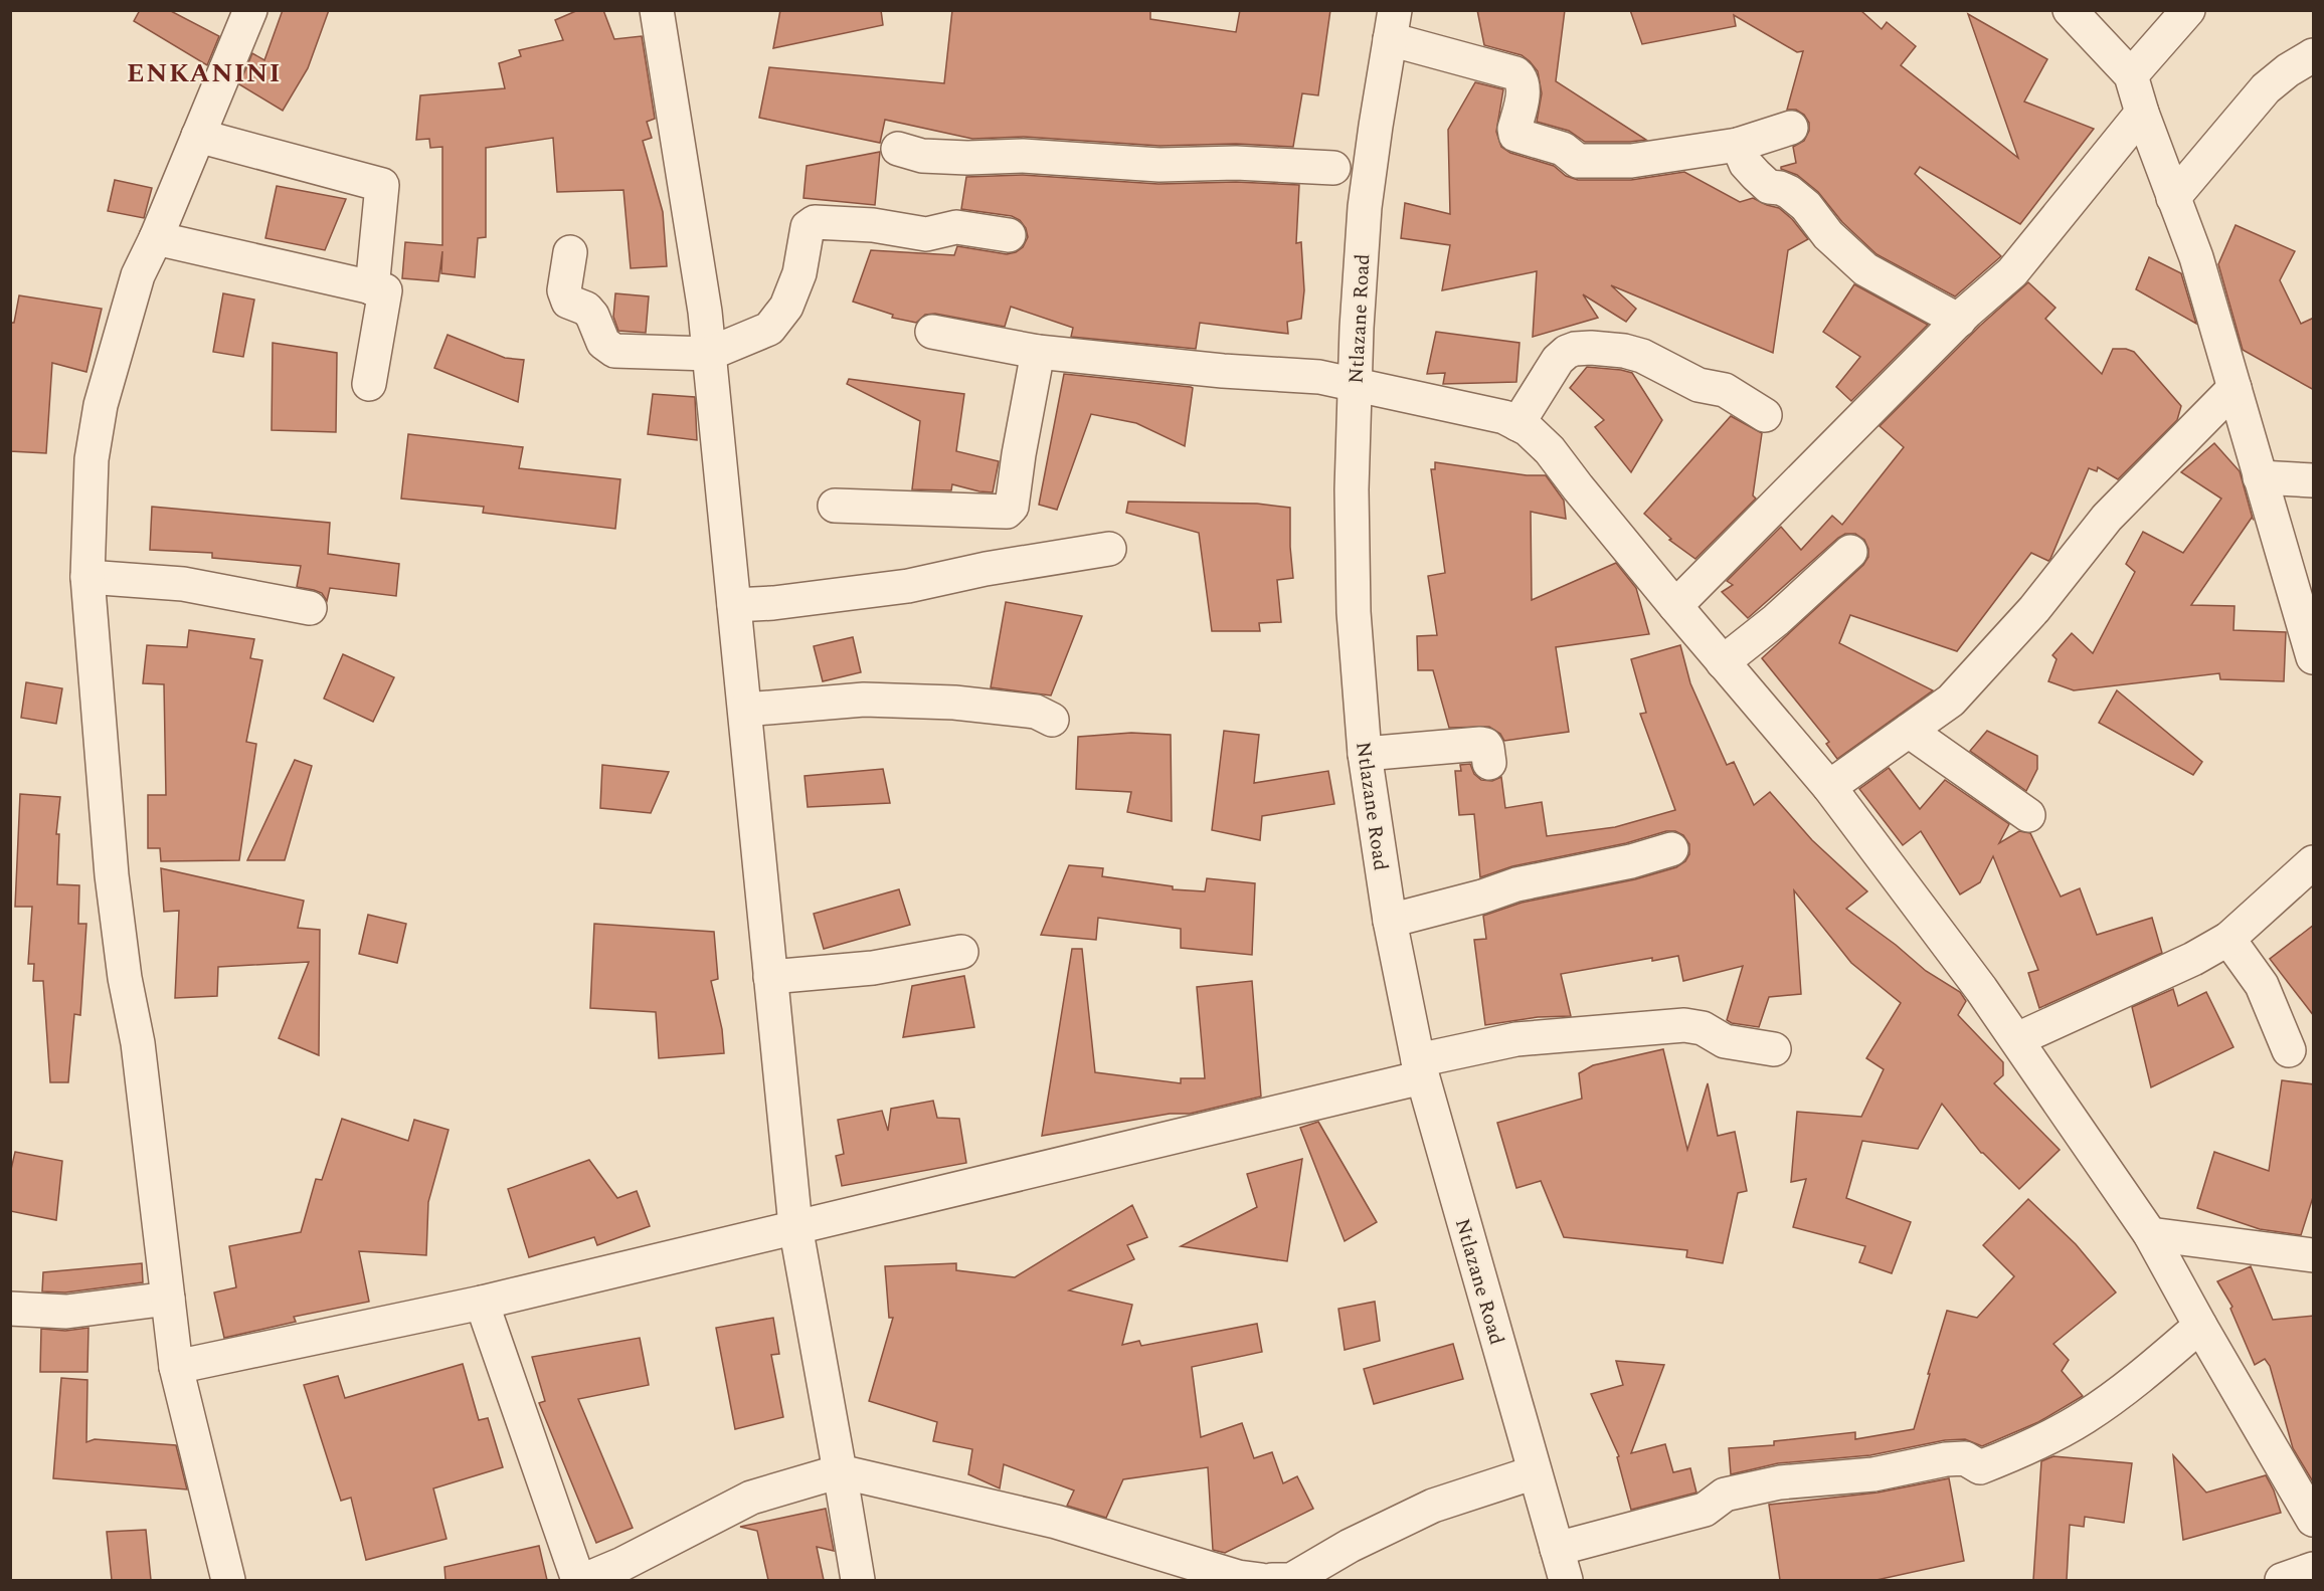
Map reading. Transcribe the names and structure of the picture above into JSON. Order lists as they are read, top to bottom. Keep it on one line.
{"streets":{"street":["Ntlazane Road"]},"districts":["ENKANINI"]}
